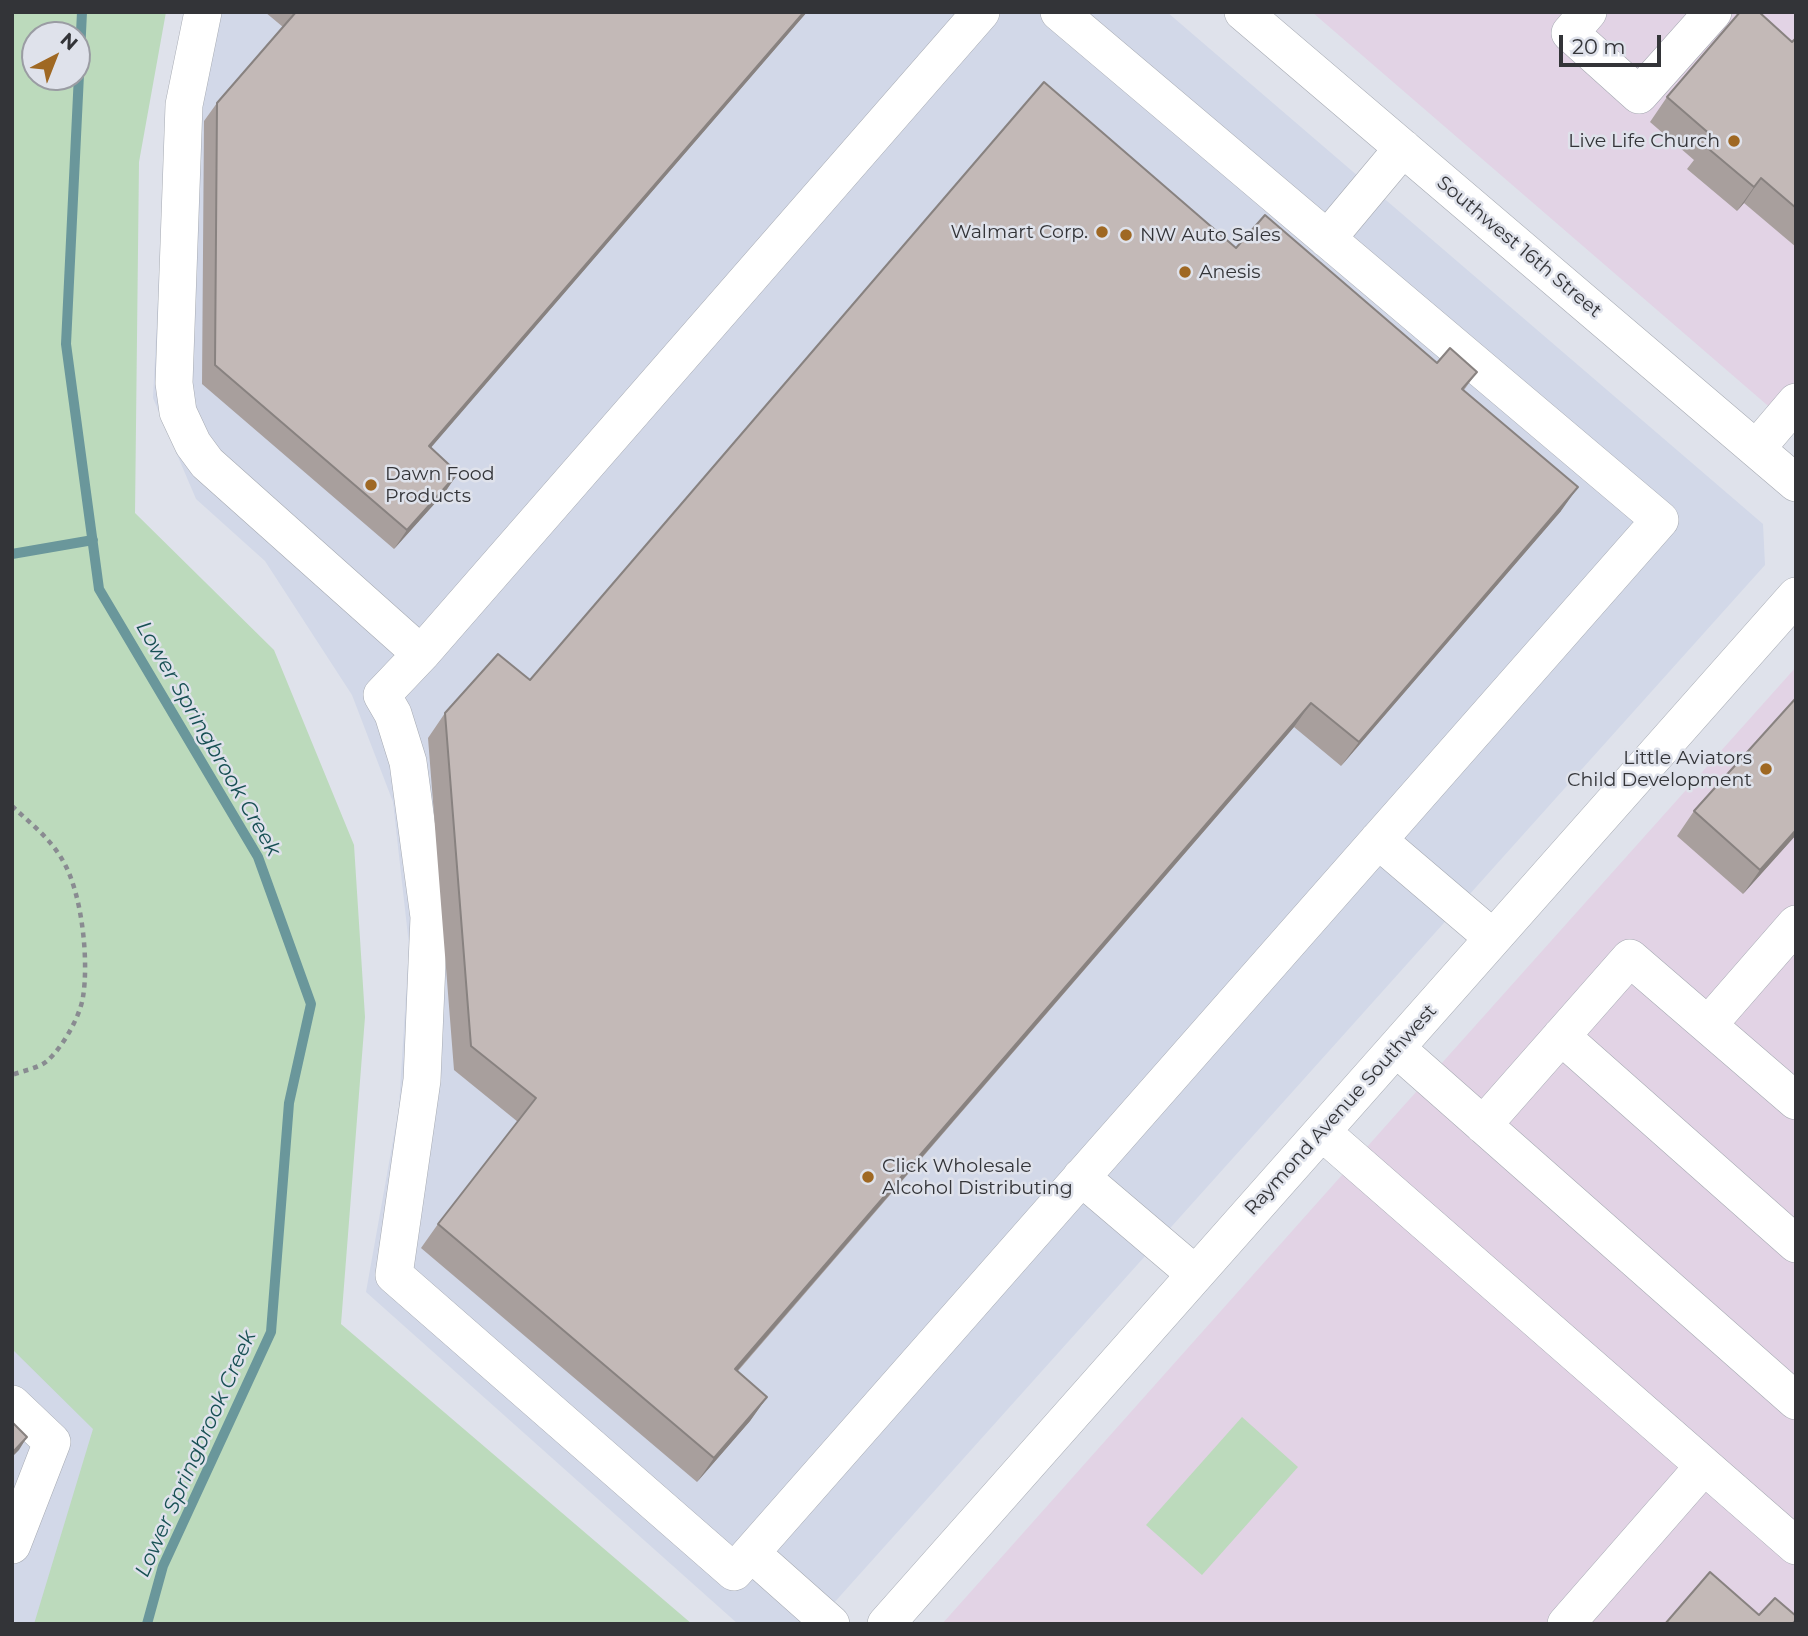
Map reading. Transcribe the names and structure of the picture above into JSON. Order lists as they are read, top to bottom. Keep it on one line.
{"streets":{"street":["Southwest 16th Street","Raymond Avenue Southwest"]},"water":["Lower Springbrook Creek"],"places":["Live Life Church","Walmart Corp.","NW Auto Sales","Anesis","Dawn Food Products","Little Aviators Child Development","Click Wholesale Alcohol Distributing"],"scale_bar":"20 m","north":"top right"}
